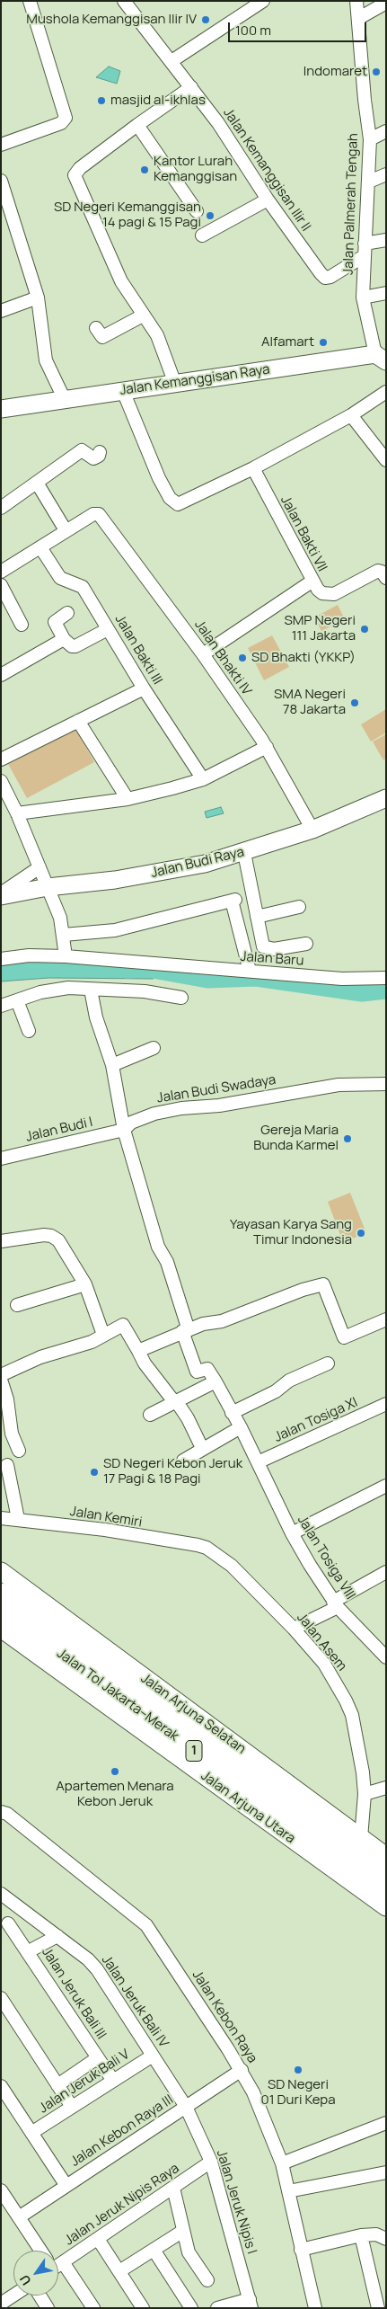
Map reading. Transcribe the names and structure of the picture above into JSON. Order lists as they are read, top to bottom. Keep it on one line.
{"streets":{"highway":["Jalan Tol Jakarta–Merak","1"],"main road":["Jalan Kemanggisan Raya","Jalan Budi Raya","Jalan Arjuna Selatan","Jalan Arjuna Utara"],"street":["Jalan Kemanggisan Ilir II","Jalan Palmerah Tengah","Jalan Bakti VII","Jalan Bakti III","Jalan Bhakti IV","Jalan Baru","Jalan Budi Swadaya","Jalan Budi I","Jalan Tosiga XI","Jalan Kemiri","Jalan Tosiga VIII","Jalan Asem","Jalan Jeruk Bali III","Jalan Jeruk Bali IV","Jalan Kebon Raya","Jalan Jeruk Bali V","Jalan Kebon Raya III","Jalan Jeruk Nipis I","Jalan Jeruk Nipis Raya"]},"crossings":[["Jalan Kemanggisan Ilir II","Jalan Palmerah Tengah"],["Jalan Palmerah Tengah","Jalan Kemanggisan Raya"],["Jalan Bhakti IV","Jalan Budi Raya"],["Jalan Budi Swadaya","Jalan Budi I"],["Jalan Tosiga XI","Jalan Tosiga VIII"],["Jalan Kemiri","Jalan Asem"],["Jalan Asem","Jalan Arjuna Selatan"],["Jalan Jeruk Bali III","Jalan Jeruk Bali V"],["Jalan Jeruk Bali IV","Jalan Jeruk Bali V"],["Jalan Jeruk Bali IV","Jalan Kebon Raya III"],["Jalan Jeruk Bali IV","Jalan Jeruk Nipis I"],["Jalan Kebon Raya","Jalan Kebon Raya III"],["Jalan Kebon Raya III","Jalan Jeruk Nipis I"],["Jalan Jeruk Nipis I","Jalan Jeruk Nipis Raya"]],"places":["Mushola Kemanggisan Ilir IV","Indomaret","masjid al-ikhlas","Kantor Lurah Kemanggisan","SD Negeri Kemanggisan 14 pagi & 15 Pagi","Alfamart","SMP Negeri 111 Jakarta","SD Bhakti (YKKP)","SMA Negeri 78 Jakarta","Gereja Maria Bunda Karmel","Yayasan Karya Sang Timur Indonesia","SD Negeri Kebon Jeruk 17 Pagi & 18 Pagi","Apartemen Menara Kebon Jeruk","SD Negeri 01 Duri Kepa"],"scale_bar":"100 m","north":"bottom left"}
